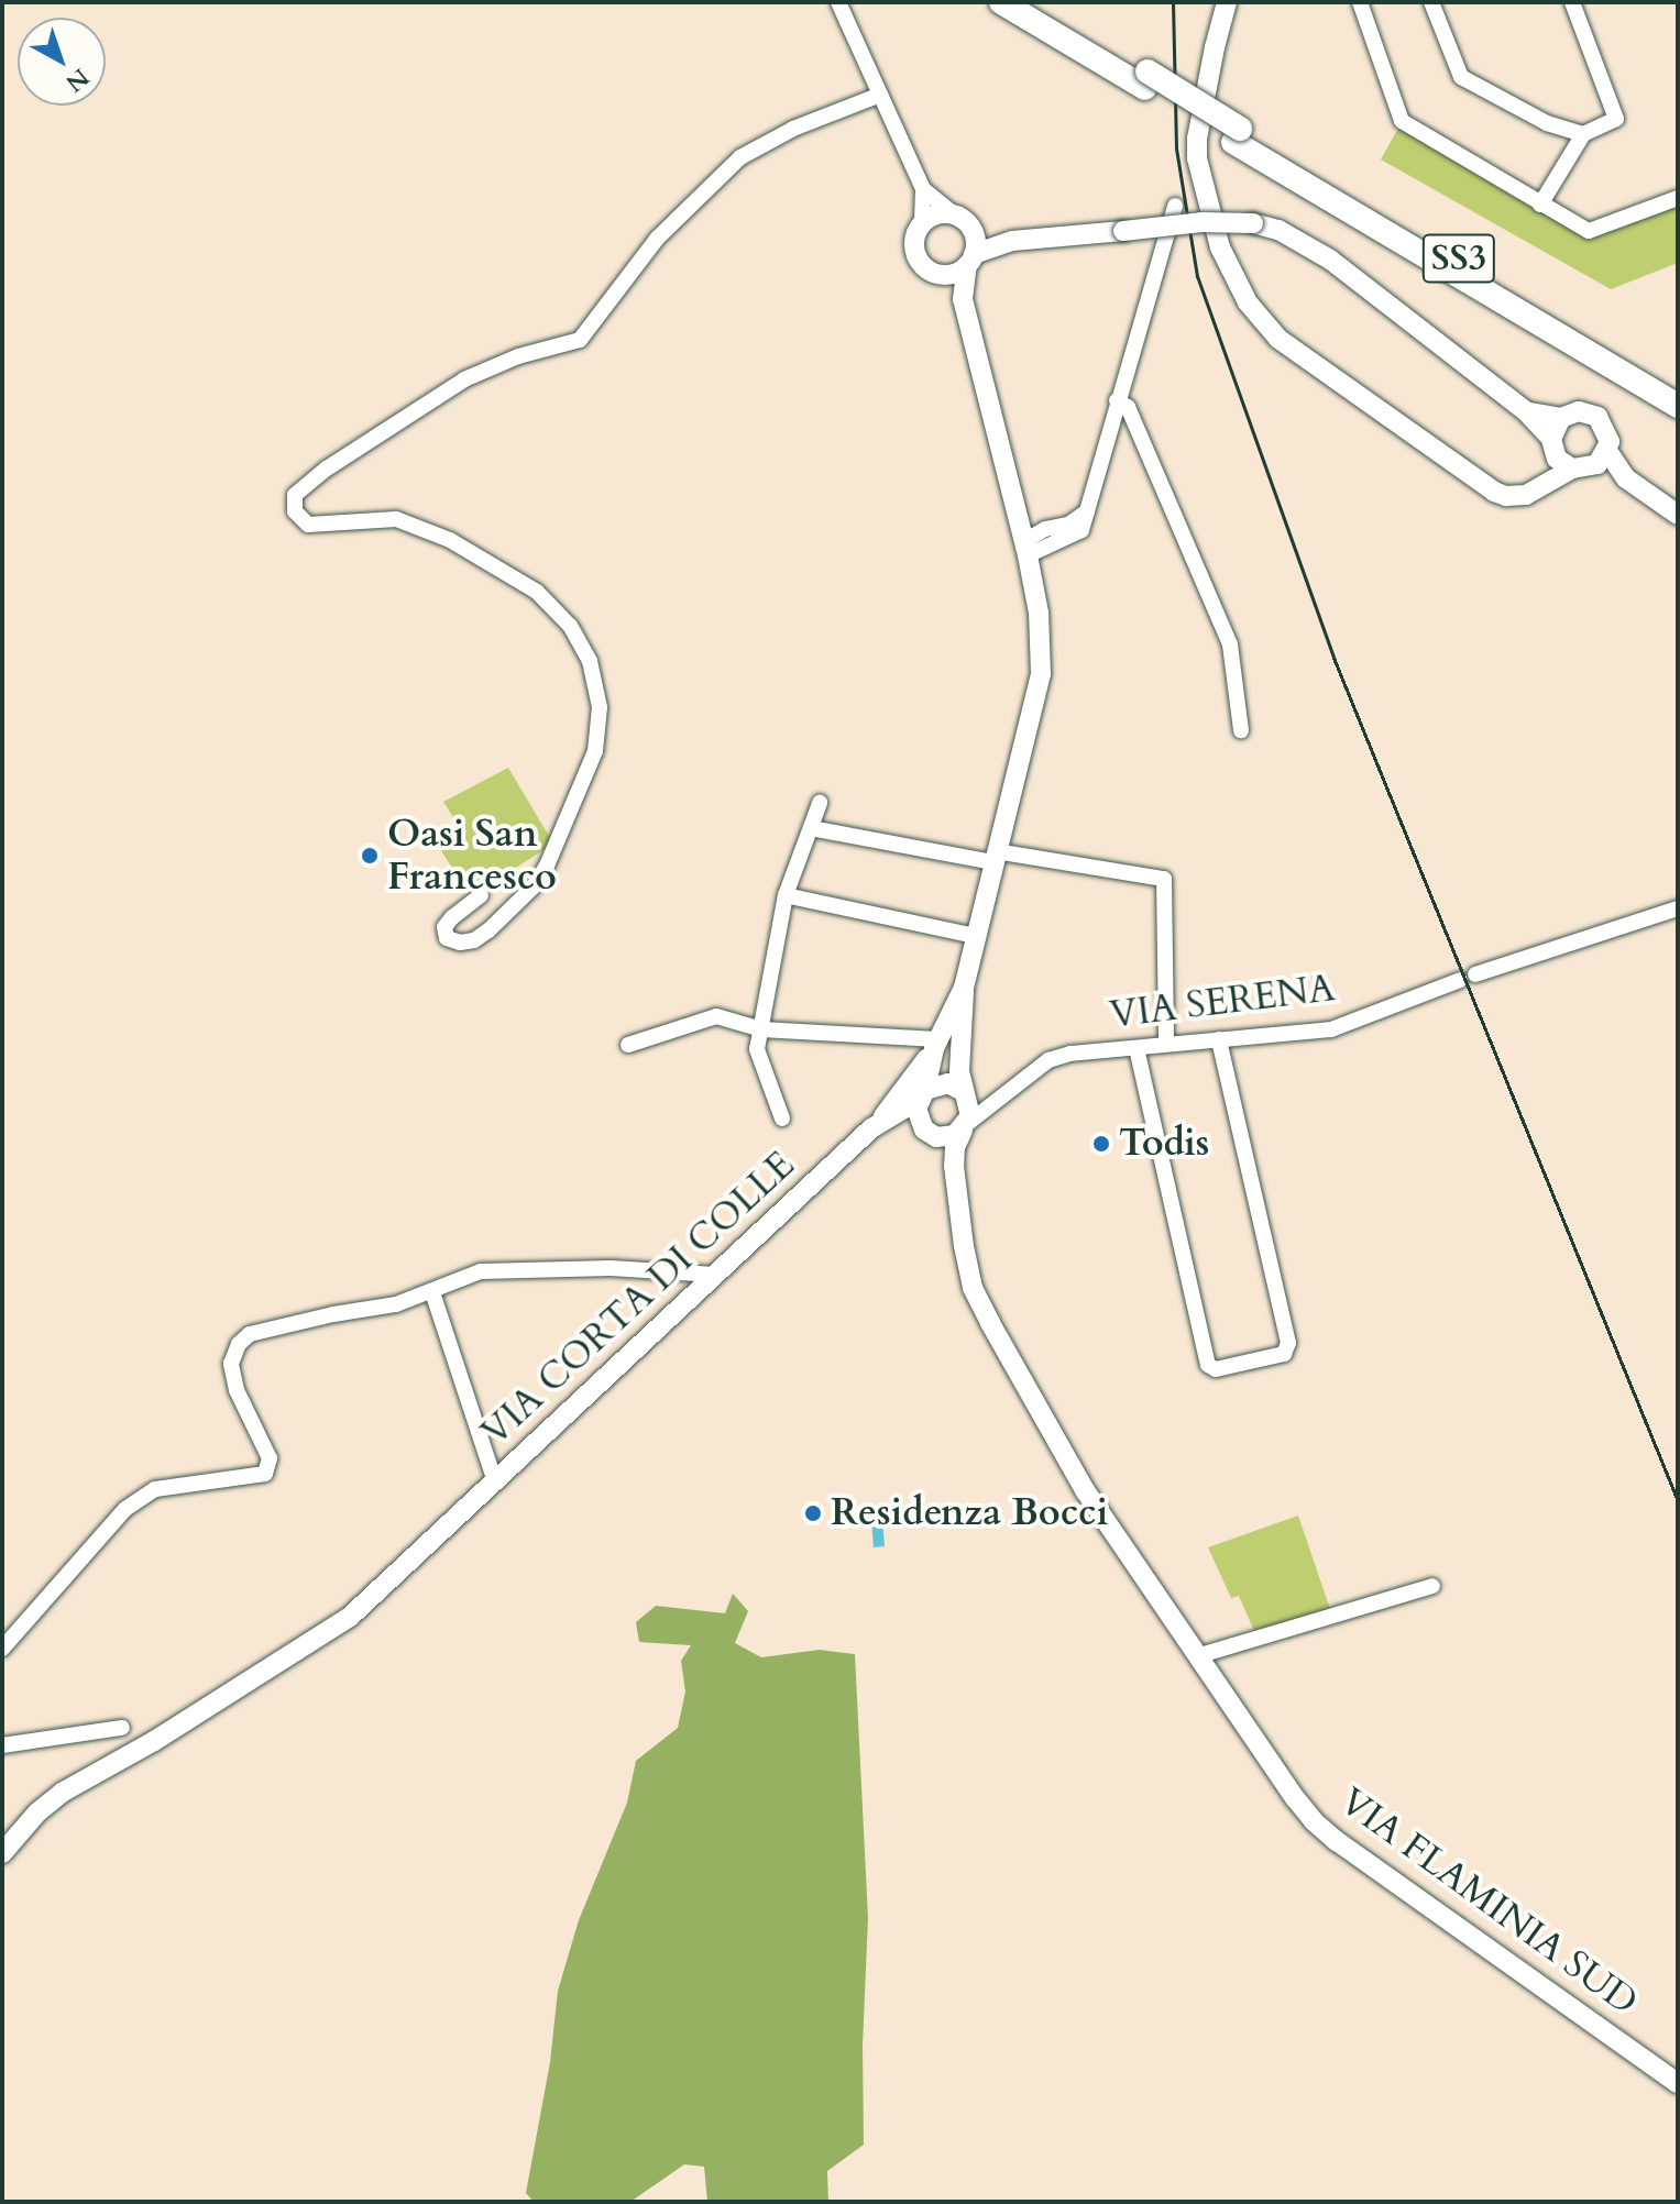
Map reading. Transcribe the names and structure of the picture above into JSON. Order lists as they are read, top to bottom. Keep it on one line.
{"streets":{"highway":["SS3"],"main road":["VIA CORTA DI COLLE","VIA FLAMINIA SUD"],"street":["VIA SERENA"]},"crossings":[["VIA SERENA","VIA CORTA DI COLLE"],["VIA SERENA","VIA FLAMINIA SUD"],["VIA CORTA DI COLLE","VIA FLAMINIA SUD"]],"places":["Oasi San Francesco","Todis","Residenza Bocci"],"north":"bottom right"}
